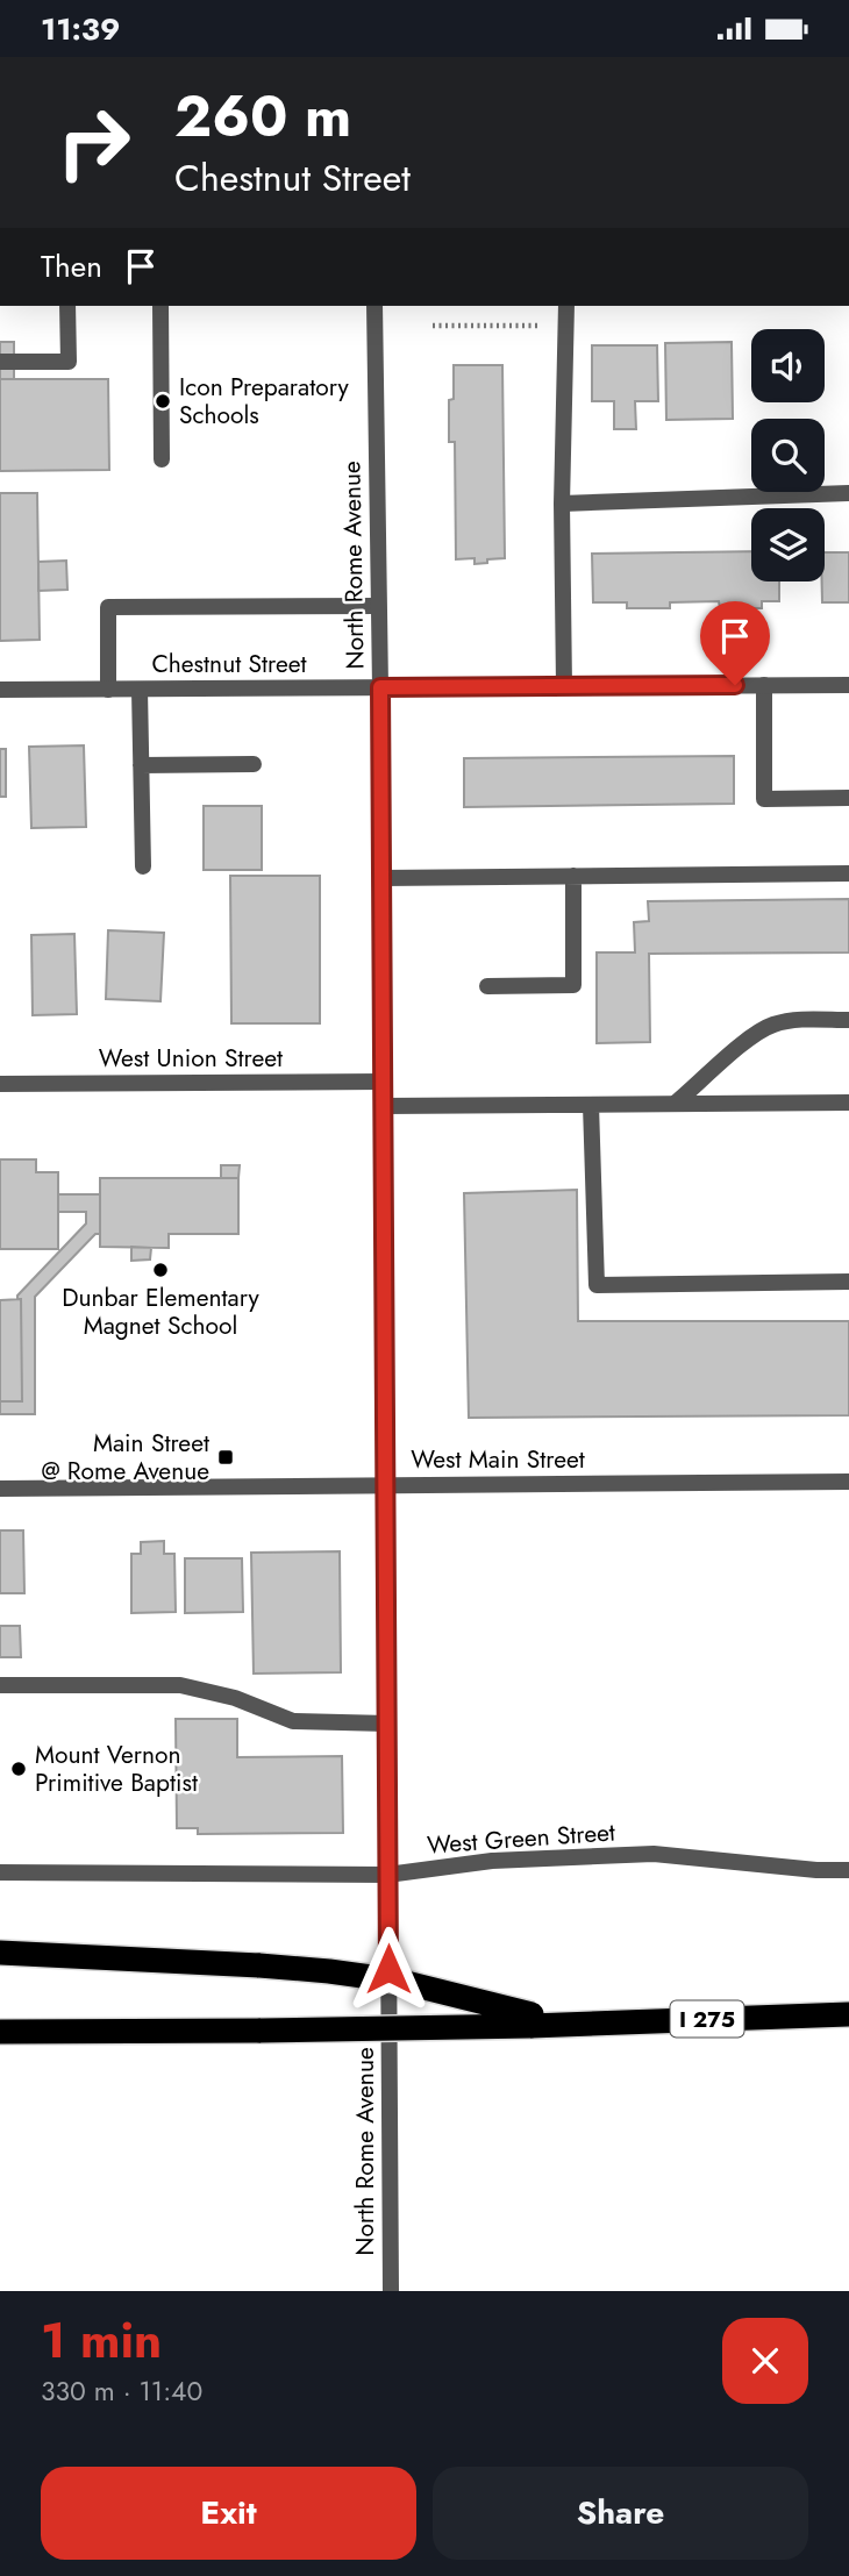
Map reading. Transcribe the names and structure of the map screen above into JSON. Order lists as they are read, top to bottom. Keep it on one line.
{"streets":{"highway":["I 275"],"street":["North Rome Avenue","Chestnut Street","West Union Street","West Main Street","West Green Street"]},"crossings":[["North Rome Avenue","Chestnut Street"],["North Rome Avenue","West Union Street"],["North Rome Avenue","West Main Street"],["North Rome Avenue","West Green Street"]],"places":{"other":["Icon Preparatory Schools","Dunbar Elementary Magnet School","Mount Vernon Primitive Baptist"],"transit":["Main Street @ Rome Avenue"]},"page":{"status":"11:39","turn":["260 m","Chestnut Street"],"then":"Then","heading":["1 min","330 m · 11:40"],"buttons":["Exit","Share"]}}
